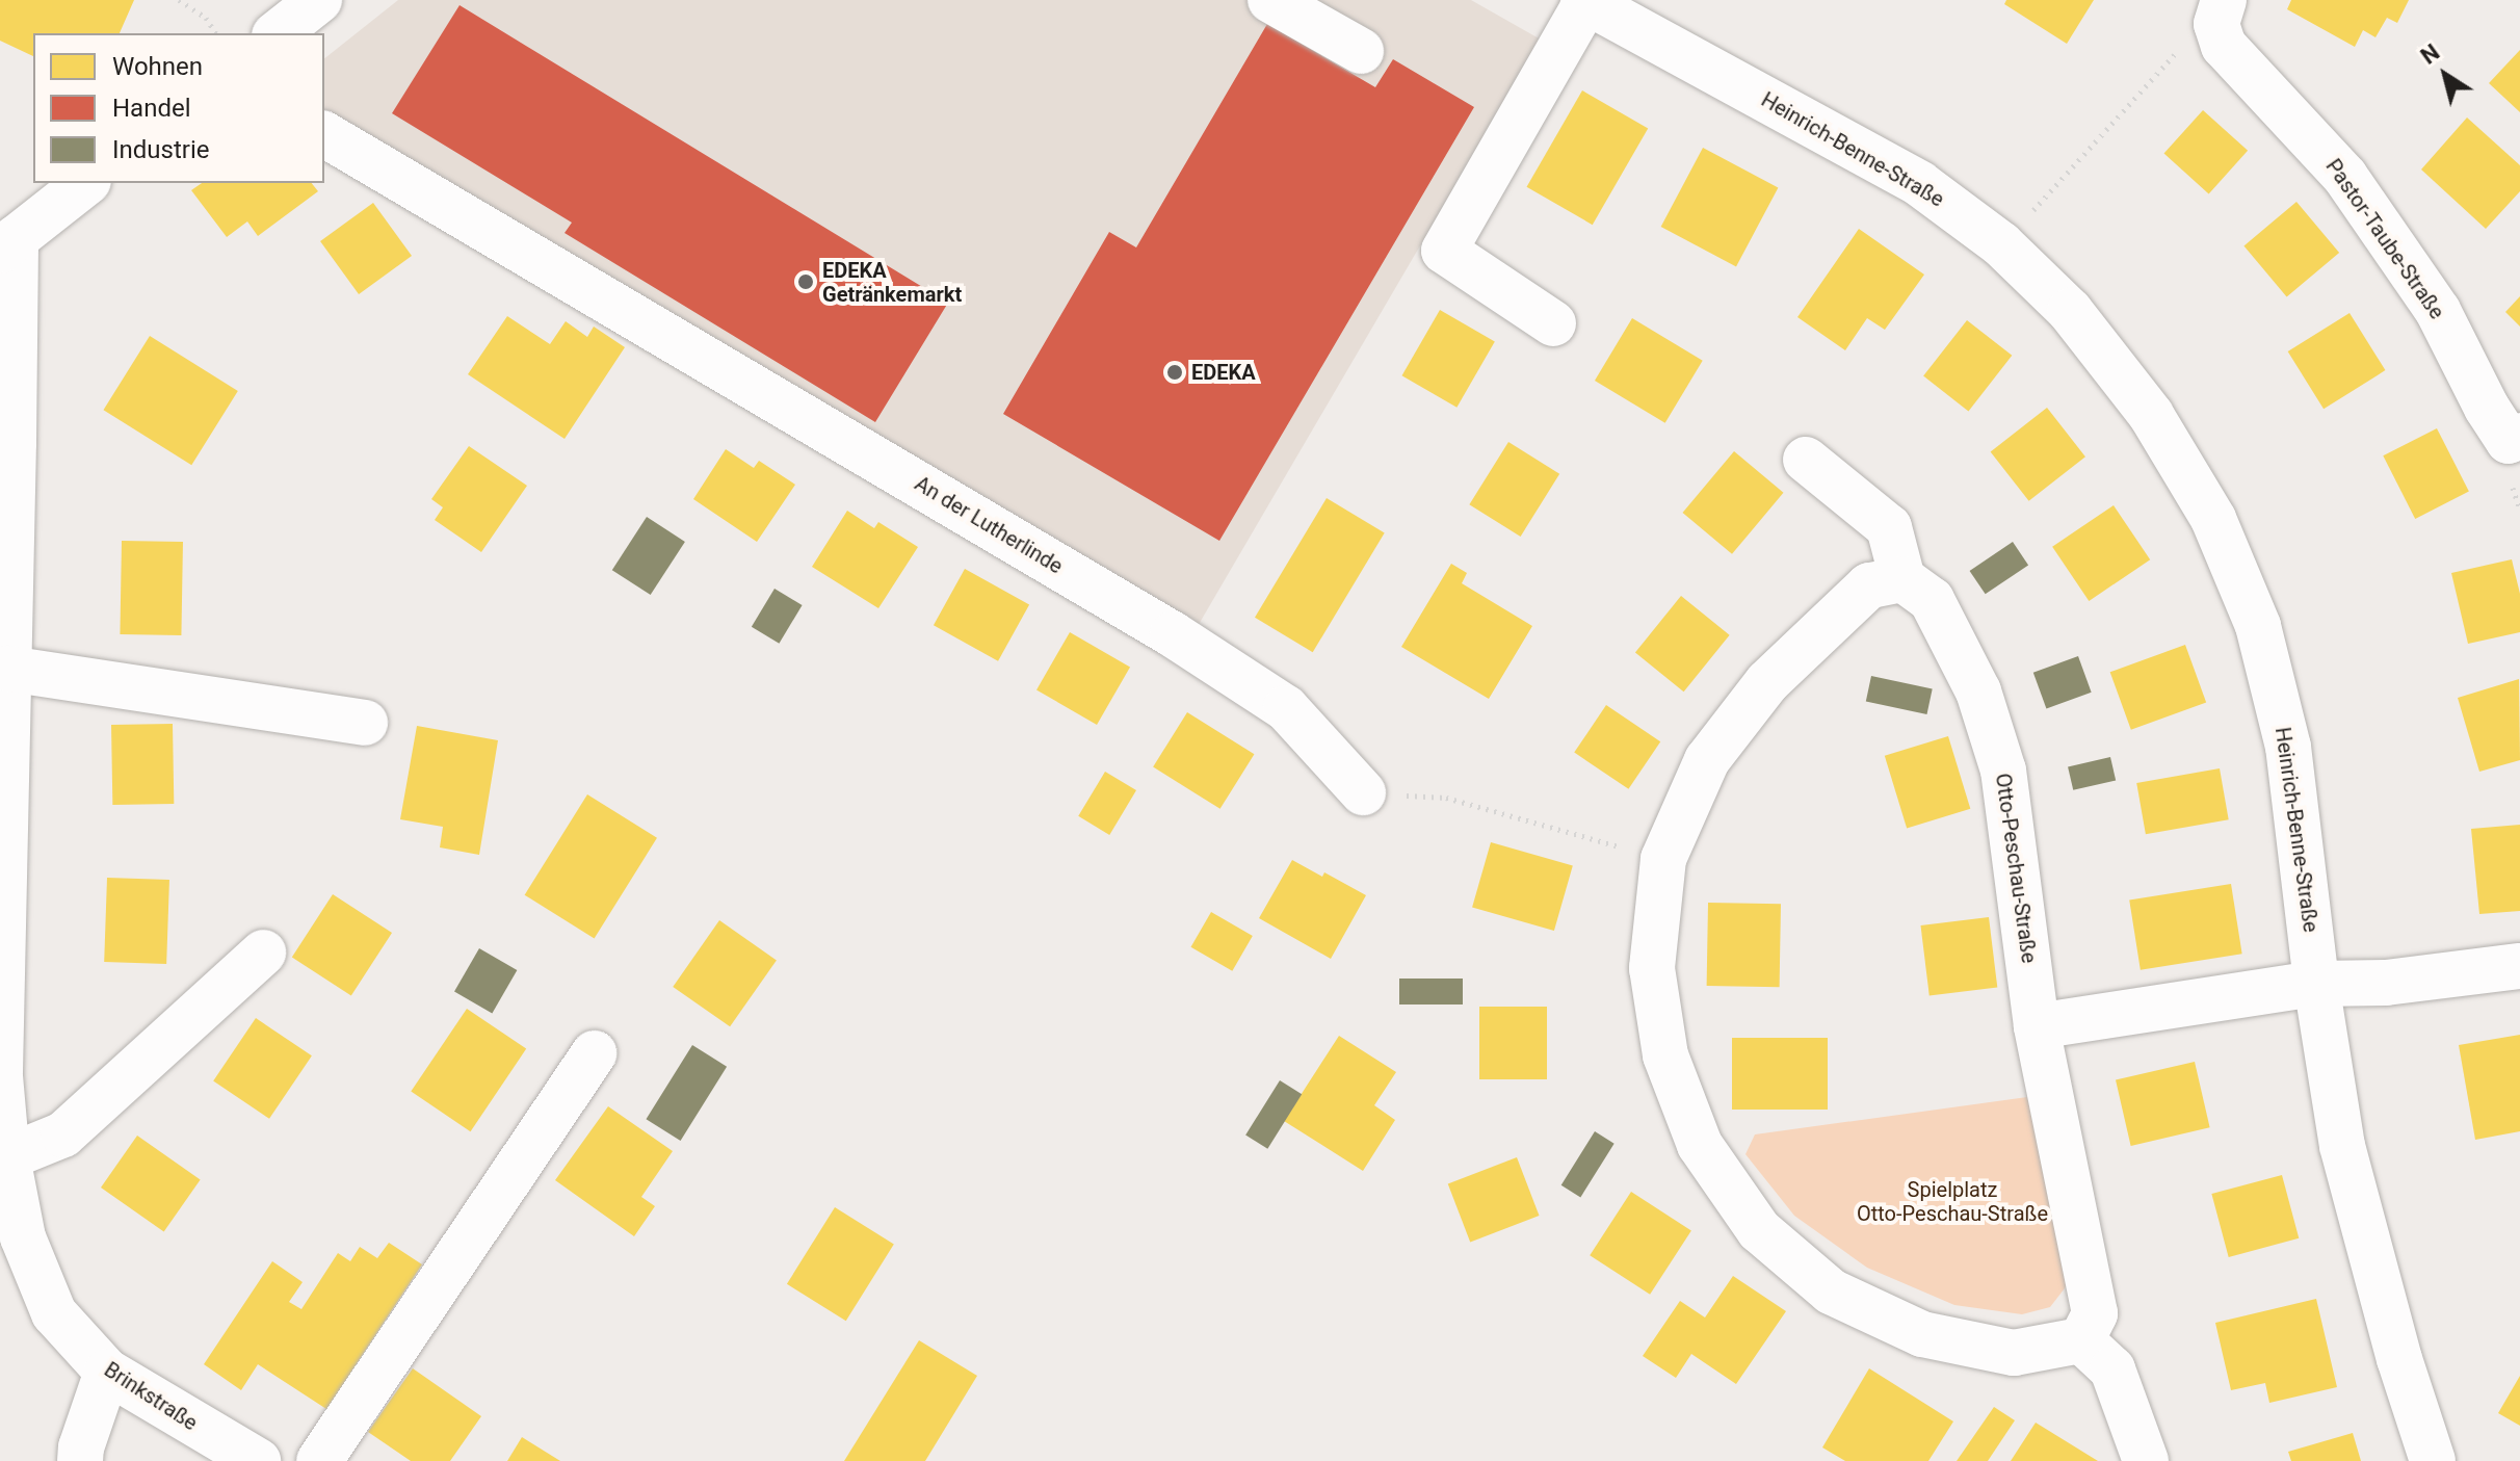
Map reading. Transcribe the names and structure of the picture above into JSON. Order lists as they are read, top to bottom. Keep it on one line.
{"streets":{"street":["Heinrich-Benne-Straße","Pastor-Taube-Straße","An der Lutherlinde","Otto-Peschau-Straße","Brinkstraße"]},"parks":["Spielplatz Otto-Peschau-Straße"],"places":["EDEKA Getränkemarkt","EDEKA"],"legend":["Wohnen","Handel","Industrie"],"north":"top left"}
